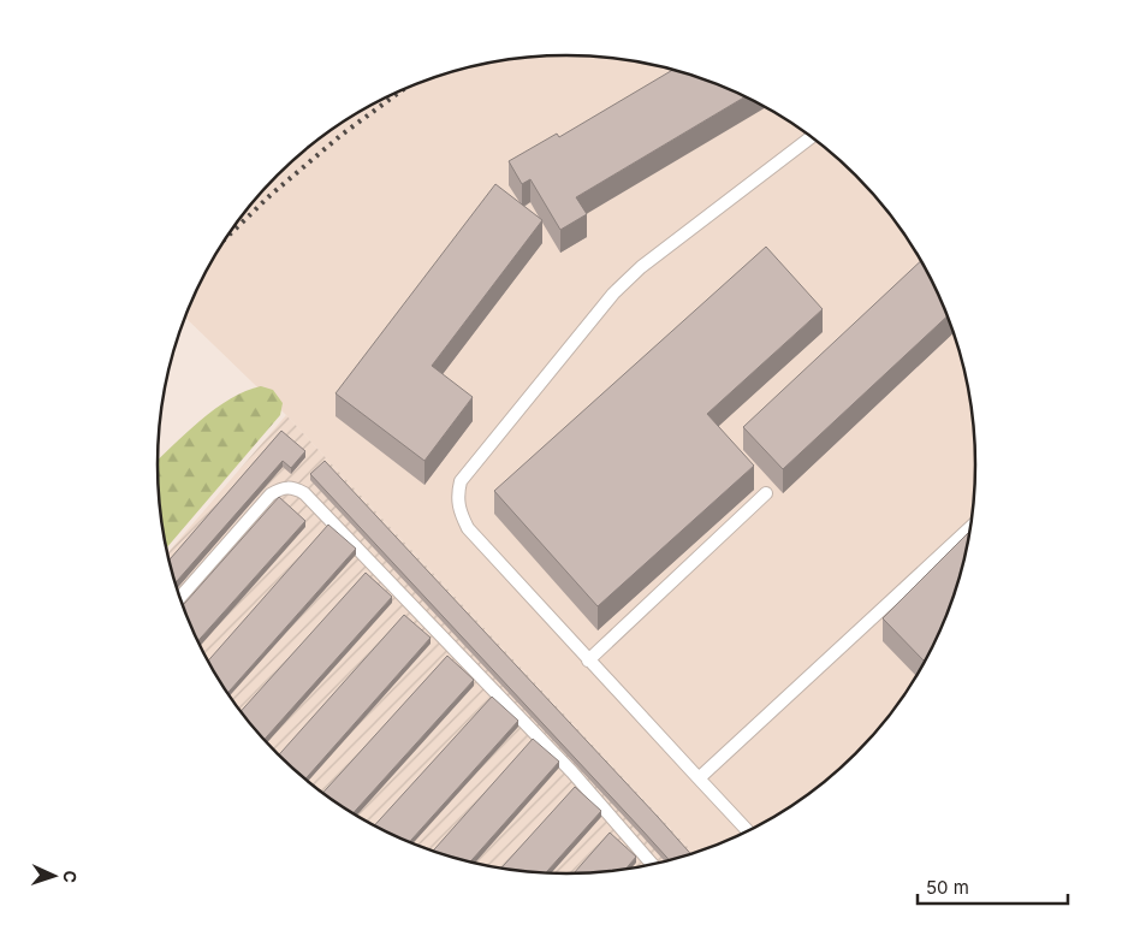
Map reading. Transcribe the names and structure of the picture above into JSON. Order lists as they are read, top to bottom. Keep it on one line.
{"scale_bar":"50 m","north":"right"}
